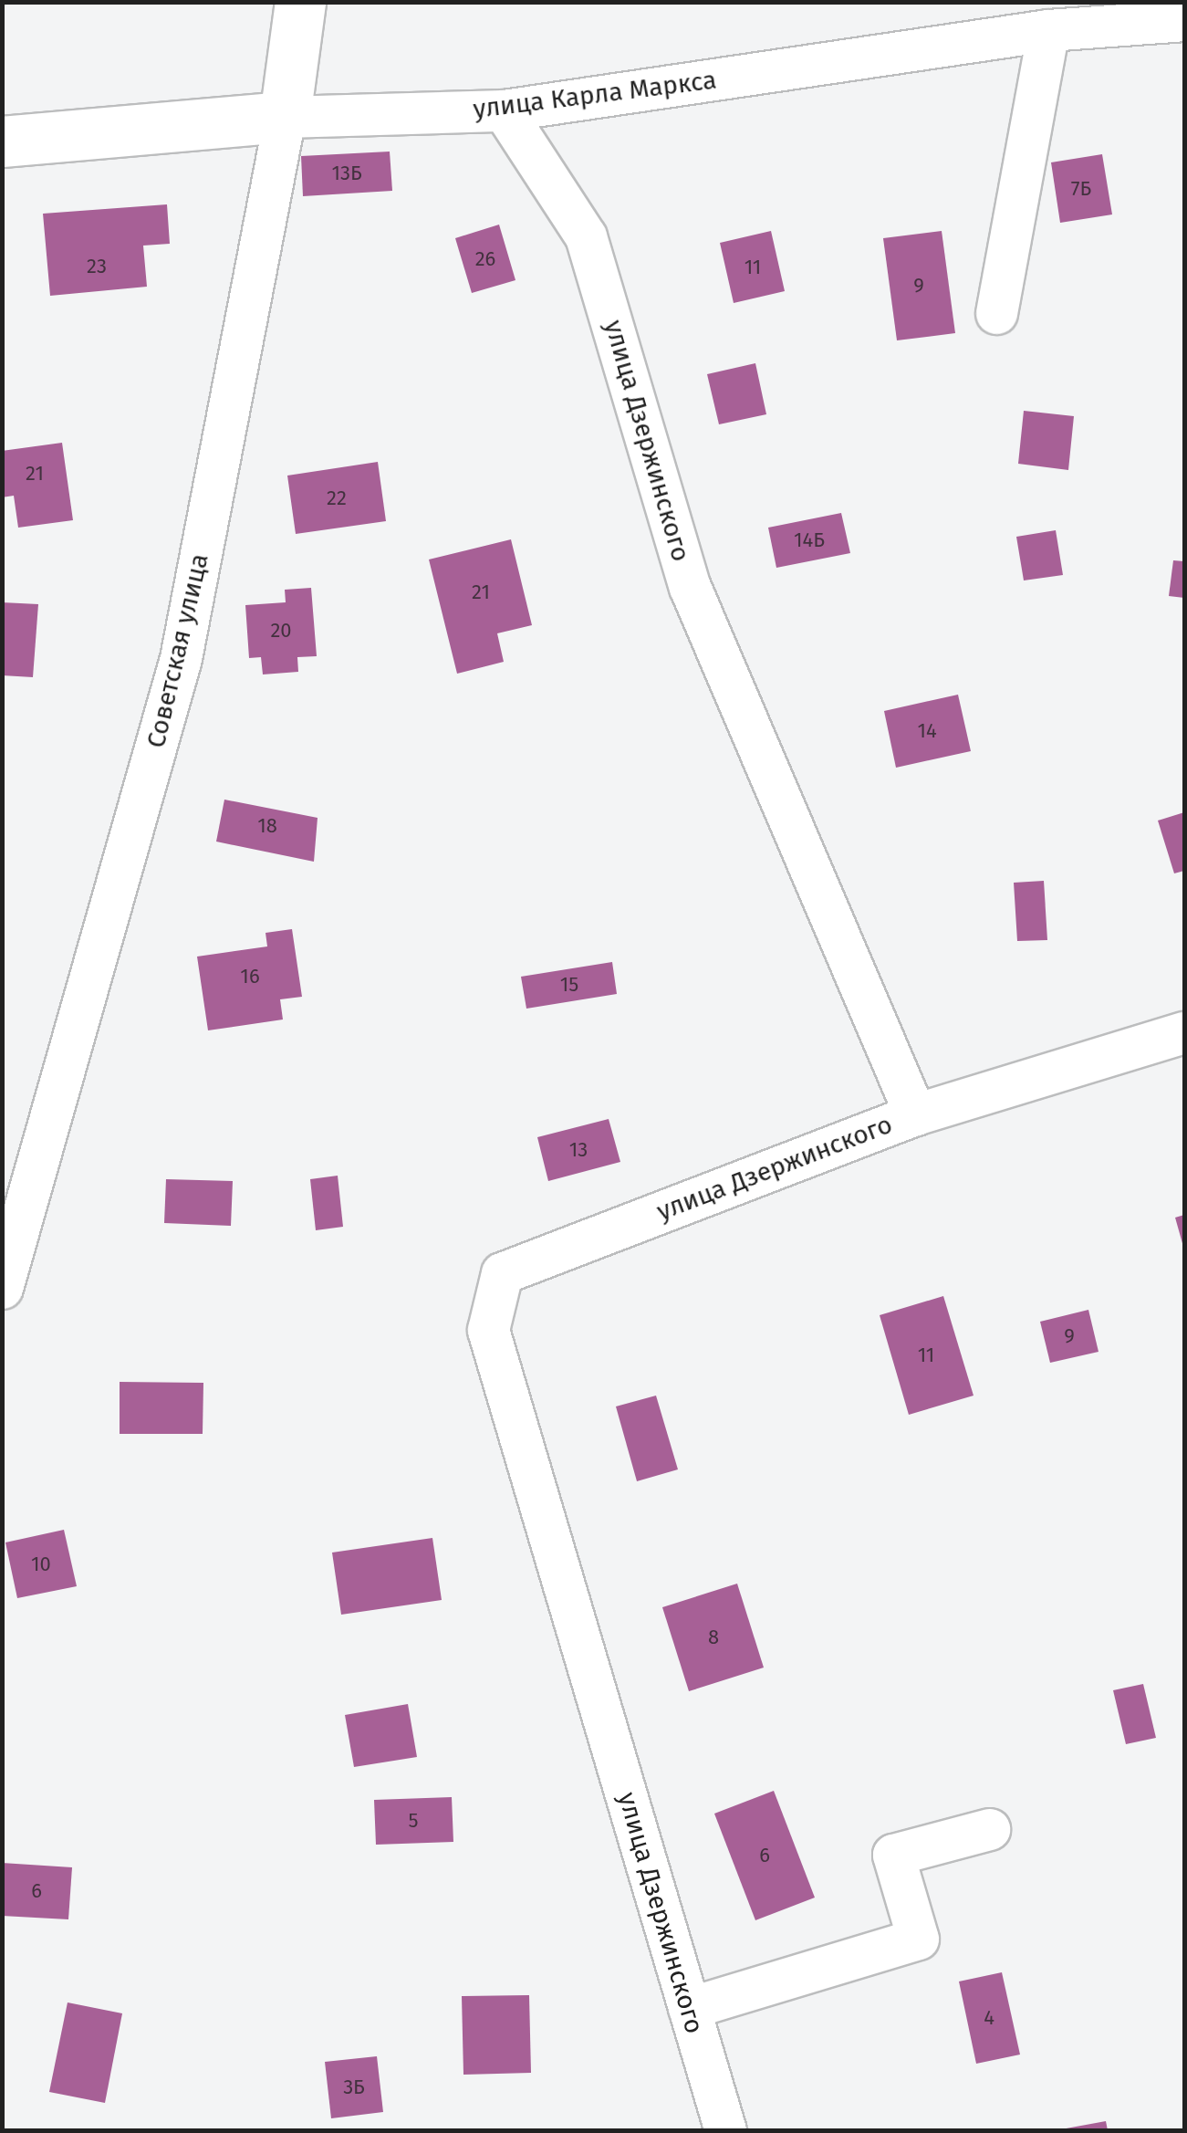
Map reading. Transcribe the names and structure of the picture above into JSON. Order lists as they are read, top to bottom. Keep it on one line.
{"streets":{"main road":["улица Карла Маркса","Советская улица"],"street":["улица Дзержинского"]},"crossings":[["улица Карла Маркса","улица Дзержинского"],["улица Карла Маркса","Советская улица"]],"house_numbers":["13Б","7Б","26","23","11","9","21","22","14Б","21","20","14","18","16","15","13","9","11","10","8","5","6","6","4","3Б"]}
